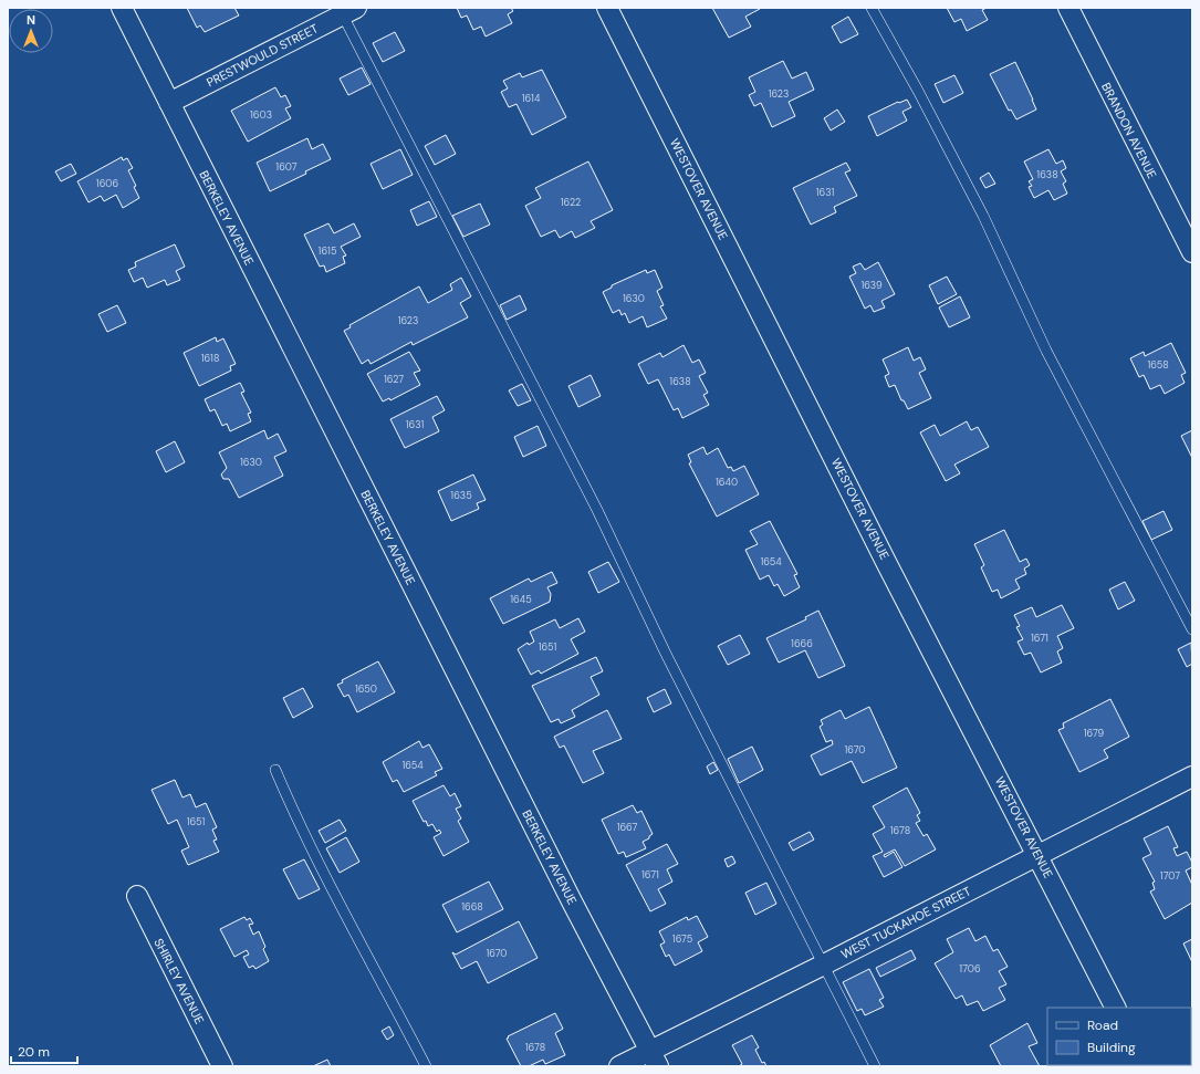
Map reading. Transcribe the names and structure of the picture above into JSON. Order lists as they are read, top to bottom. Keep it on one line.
{"streets":{"street":["PRESTWOULD STREET","BRANDON AVENUE","WESTOVER AVENUE","BERKELEY AVENUE","WEST TUCKAHOE STREET","SHIRLEY AVENUE"]},"crossings":[["PRESTWOULD STREET","BERKELEY AVENUE"],["WESTOVER AVENUE","WEST TUCKAHOE STREET"],["BERKELEY AVENUE","WEST TUCKAHOE STREET"]],"house_numbers":["1623","1614","1603","1607","1638","1606","1631","1622","1615","1639","1630","1623","1618","1658","1627","1638","1631","1630","1640","1635","1654","1645","1671","1666","1651","1650","1679","1670","1654","1651","1667","1678","1671","1707","1668","1675","1670","1706","1678"],"legend":["Road","Building"],"scale_bar":"20 m","north":"top"}
